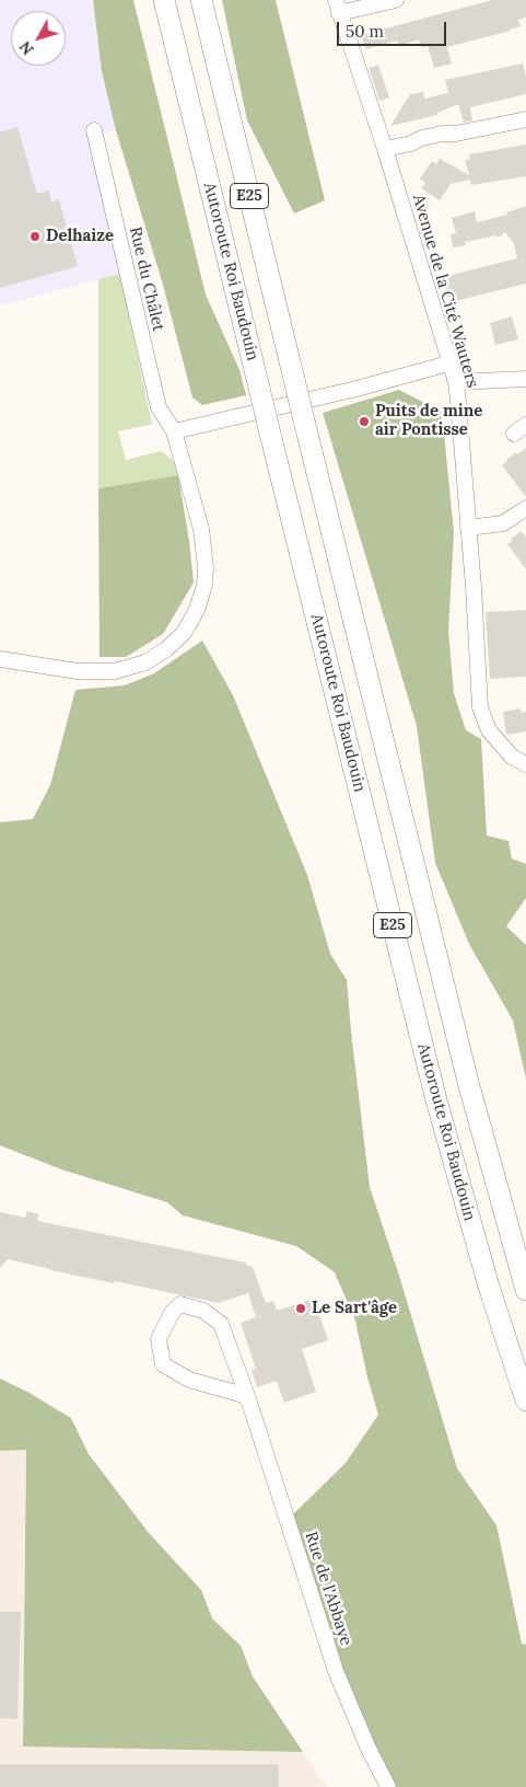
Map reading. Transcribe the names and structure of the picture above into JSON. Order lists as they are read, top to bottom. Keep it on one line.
{"streets":{"highway":["E25","Autoroute Roi Baudouin"],"street":["Rue du Châlet","Avenue de la Cité Wauters","Rue de l'Abbaye"]},"places":["Delhaize","Puits de mine air Pontisse","Le Sart'âge"],"scale_bar":"50 m","north":"bottom left"}
